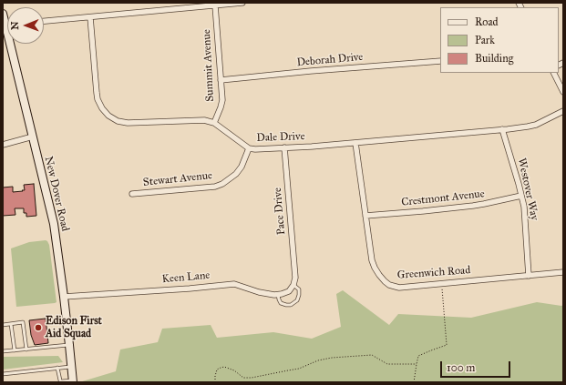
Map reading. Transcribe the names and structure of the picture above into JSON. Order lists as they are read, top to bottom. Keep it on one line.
{"streets":{"street":["Deborah Drive","Summit Avenue","Dale Drive","Stewart Avenue","Westover Way","New Dover Road","Crestmont Avenue","Pace Drive","Greenwich Road","Keen Lane"]},"crossings":[["Deborah Drive","Summit Avenue"],["Summit Avenue","Dale Drive"],["Dale Drive","Stewart Avenue"],["Dale Drive","Westover Way"],["Dale Drive","Pace Drive"],["Dale Drive","Greenwich Road"],["Westover Way","Crestmont Avenue"],["Westover Way","Greenwich Road"],["New Dover Road","Keen Lane"],["Crestmont Avenue","Greenwich Road"]],"places":["Edison First Aid Squad"],"legend":["Road","Park","Building"],"scale_bar":"100 m","north":"left"}
